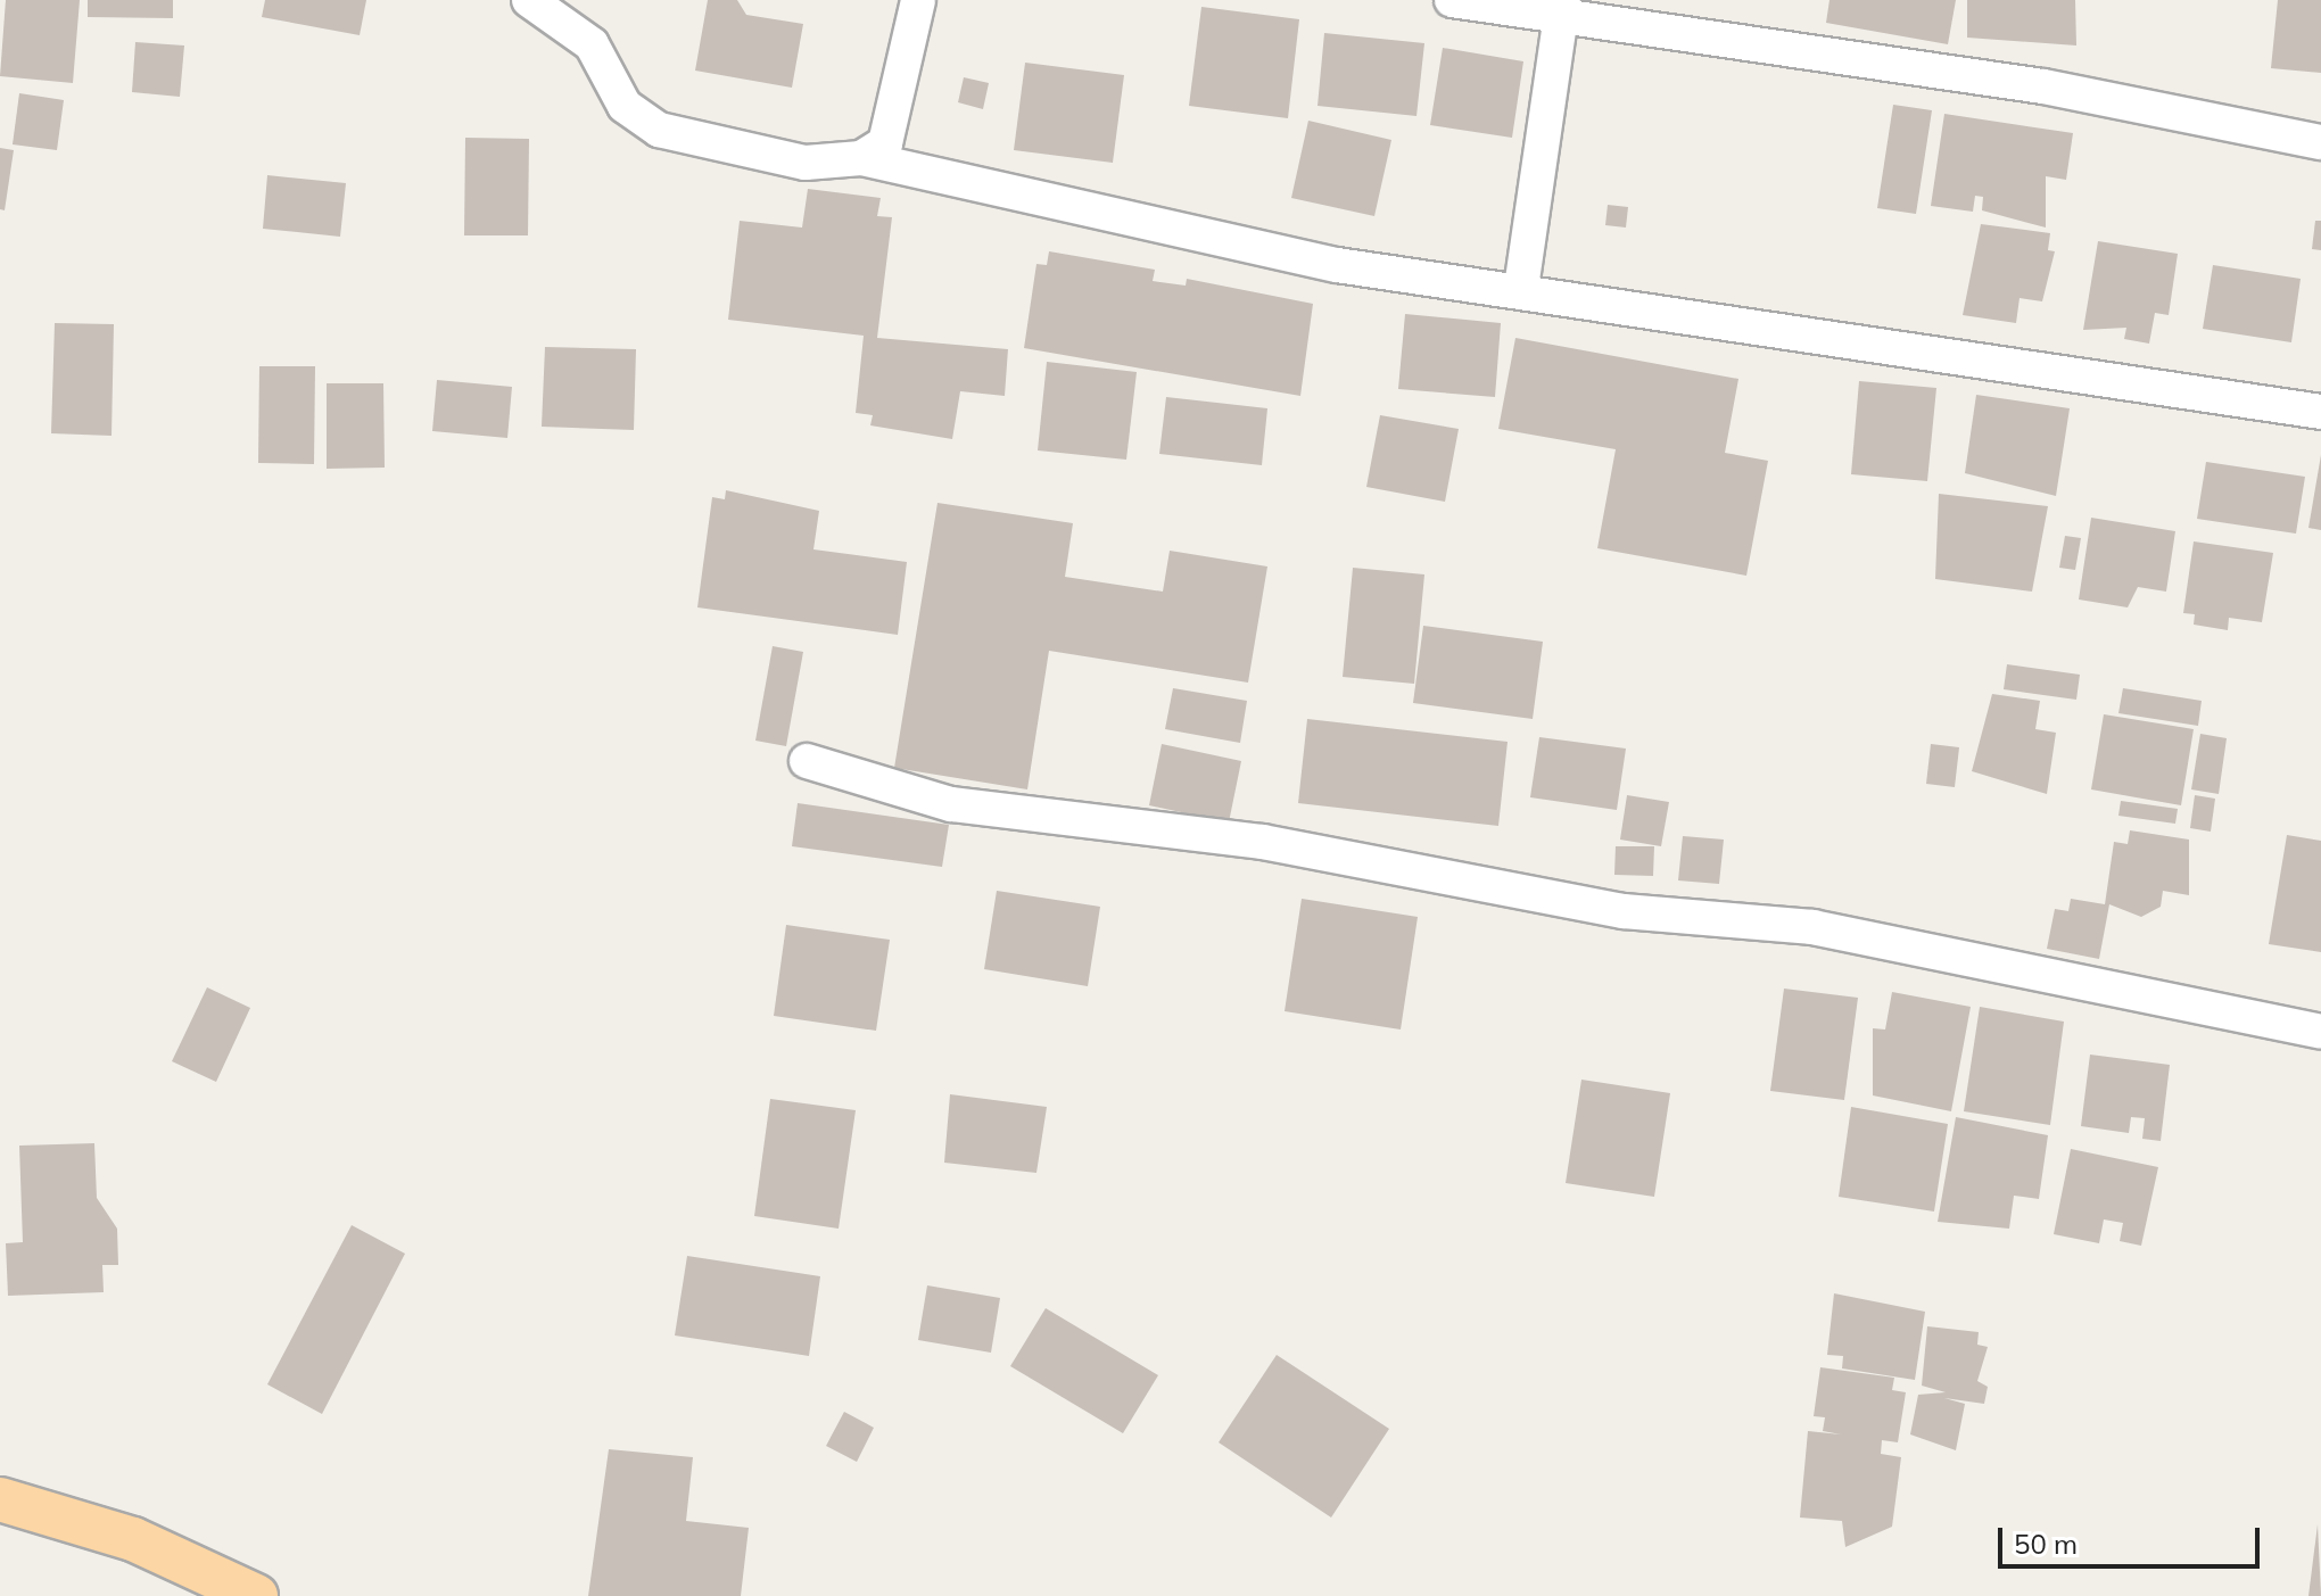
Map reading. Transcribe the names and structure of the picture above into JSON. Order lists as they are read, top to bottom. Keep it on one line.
{"scale_bar":"50 m"}
